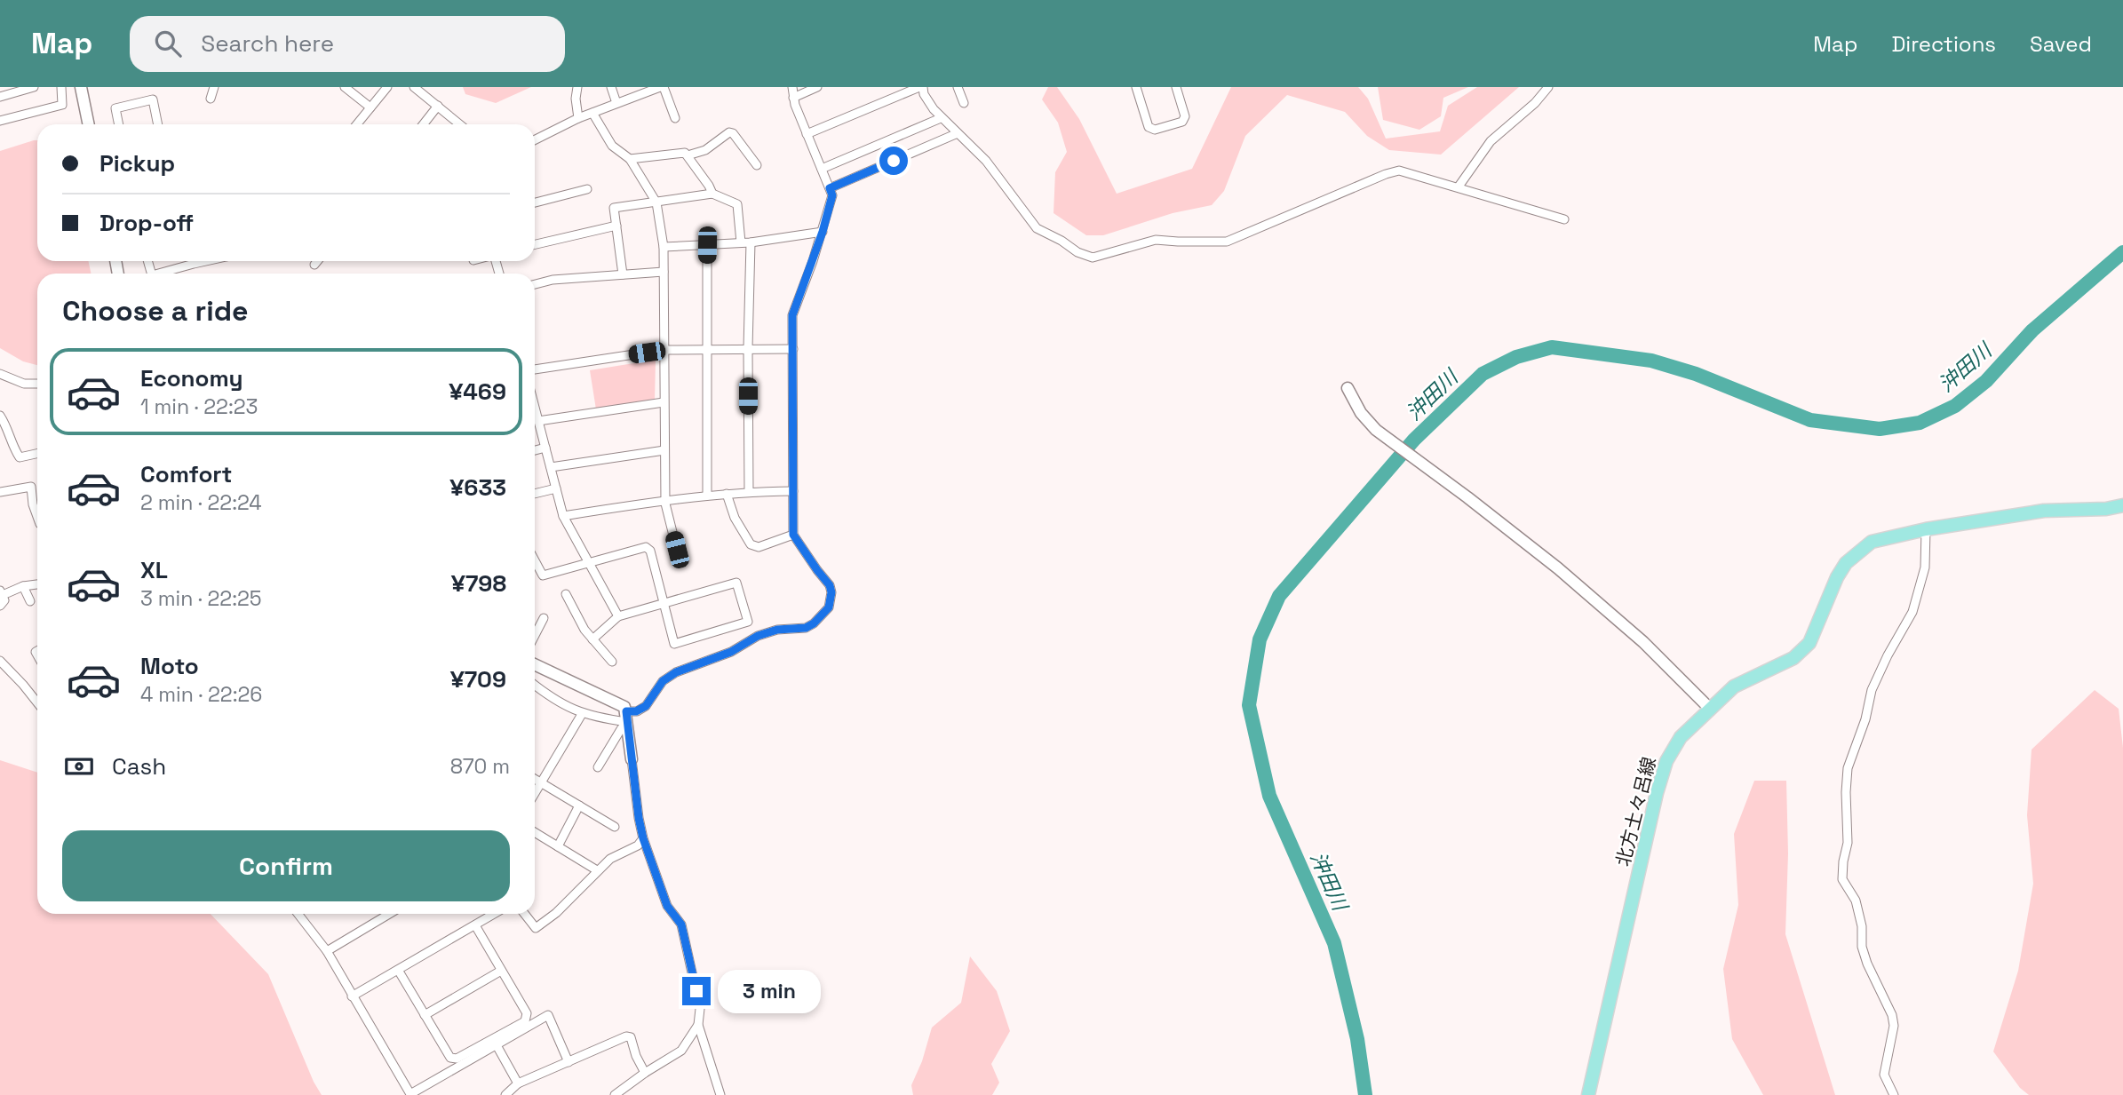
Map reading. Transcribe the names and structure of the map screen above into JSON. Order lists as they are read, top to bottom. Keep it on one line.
{"streets":{"main road":["北方土々呂線"]},"water":["沖田川"],"page":{"header":"Map","search":"Search here","nav":["Map","Directions","Saved"],"banner":["Pickup","Drop-off"],"heading":"Choose a ride","list":[{"name":"Economy","note":"1 min · 22:23","value":"¥469"},{"name":"Comfort","note":"2 min · 22:24","value":"¥633"},{"name":"XL","note":"3 min · 22:25","value":"¥798"},{"name":"Moto","note":"4 min · 22:26","value":"¥709"}],"pay":["Cash","870 m"],"buttons":"Confirm","bubble":"3 min"}}
